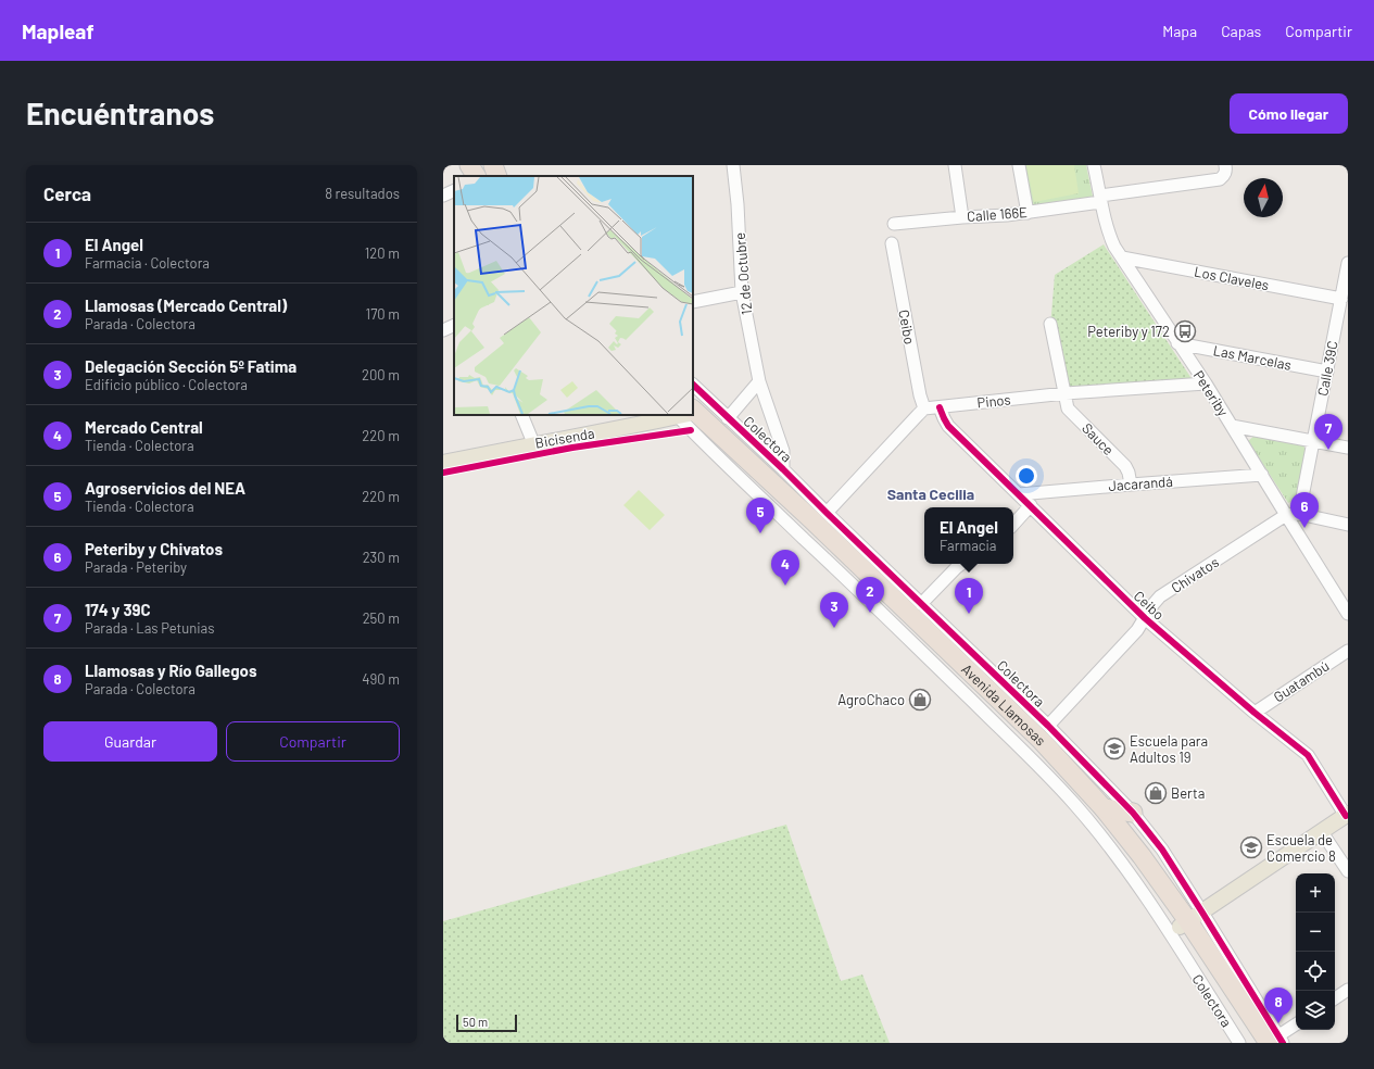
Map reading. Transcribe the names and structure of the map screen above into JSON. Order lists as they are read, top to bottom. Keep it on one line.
{"streets":{"highway":["Avenida Llamosas"],"street":["Calle 166E","12 de Octubre","Los Claveles","Ceibo","Las Marcelas","Calle 39C","Peteriby","Pinos","Colectora","Sauce","Jacarandá","Chivatos","Guatambú"],"cycle path":["Bicisenda"]},"crossings":[["Calle 166E","Peteriby"],["12 de Octubre","Colectora"],["Los Claveles","Calle 39C"],["Los Claveles","Peteriby"],["Ceibo","Pinos"],["Ceibo","Jacarandá"],["Ceibo","Chivatos"],["Ceibo","Guatambú"],["Las Marcelas","Calle 39C"],["Las Marcelas","Peteriby"],["Peteriby","Pinos"],["Peteriby","Jacarandá"],["Peteriby","Chivatos"],["Pinos","Sauce"],["Colectora","Chivatos"],["Colectora","Avenida Llamosas"],["Sauce","Jacarandá"]],"districts":["Santa Cecilia"],"places":{"bus stop":["Peteriby y 172"],"shop":["AgroChaco","Berta"],"school or university":["Escuela para Adultos 19","Escuela de Comercio 8"]},"scale_bar":"50 m","north":"top","page":{"header":"Mapleaf","nav":["Mapa","Capas","Compartir"],"buttons":["Cómo llegar",["Guardar","Compartir"]],"title":"Encuéntranos","heading":["Cerca","8 resultados"],"list":[{"mark":"1","name":"El Angel","note":"Farmacia · Colectora","value":"120 m"},{"mark":"2","name":"Llamosas (Mercado Central)","note":"Parada · Colectora","value":"170 m"},{"mark":"3","name":"Delegación Sección 5º Fatima","note":"Edificio público · Colectora","value":"200 m"},{"mark":"4","name":"Mercado Central","note":"Tienda · Colectora","value":"220 m"},{"mark":"5","name":"Agroservicios del NEA","note":"Tienda · Colectora","value":"220 m"},{"mark":"6","name":"Peteriby y Chivatos","note":"Parada · Peteriby","value":"230 m"},{"mark":"7","name":"174 y 39C","note":"Parada · Las Petunias","value":"250 m"},{"mark":"8","name":"Llamosas y Río Gallegos","note":"Parada · Colectora","value":"490 m"}],"pins":["7","6","5","4","2","1","3","8"],"popup":["El Angel","Farmacia"],"map_buttons":["+","−"],"scale":"50 m"}}
